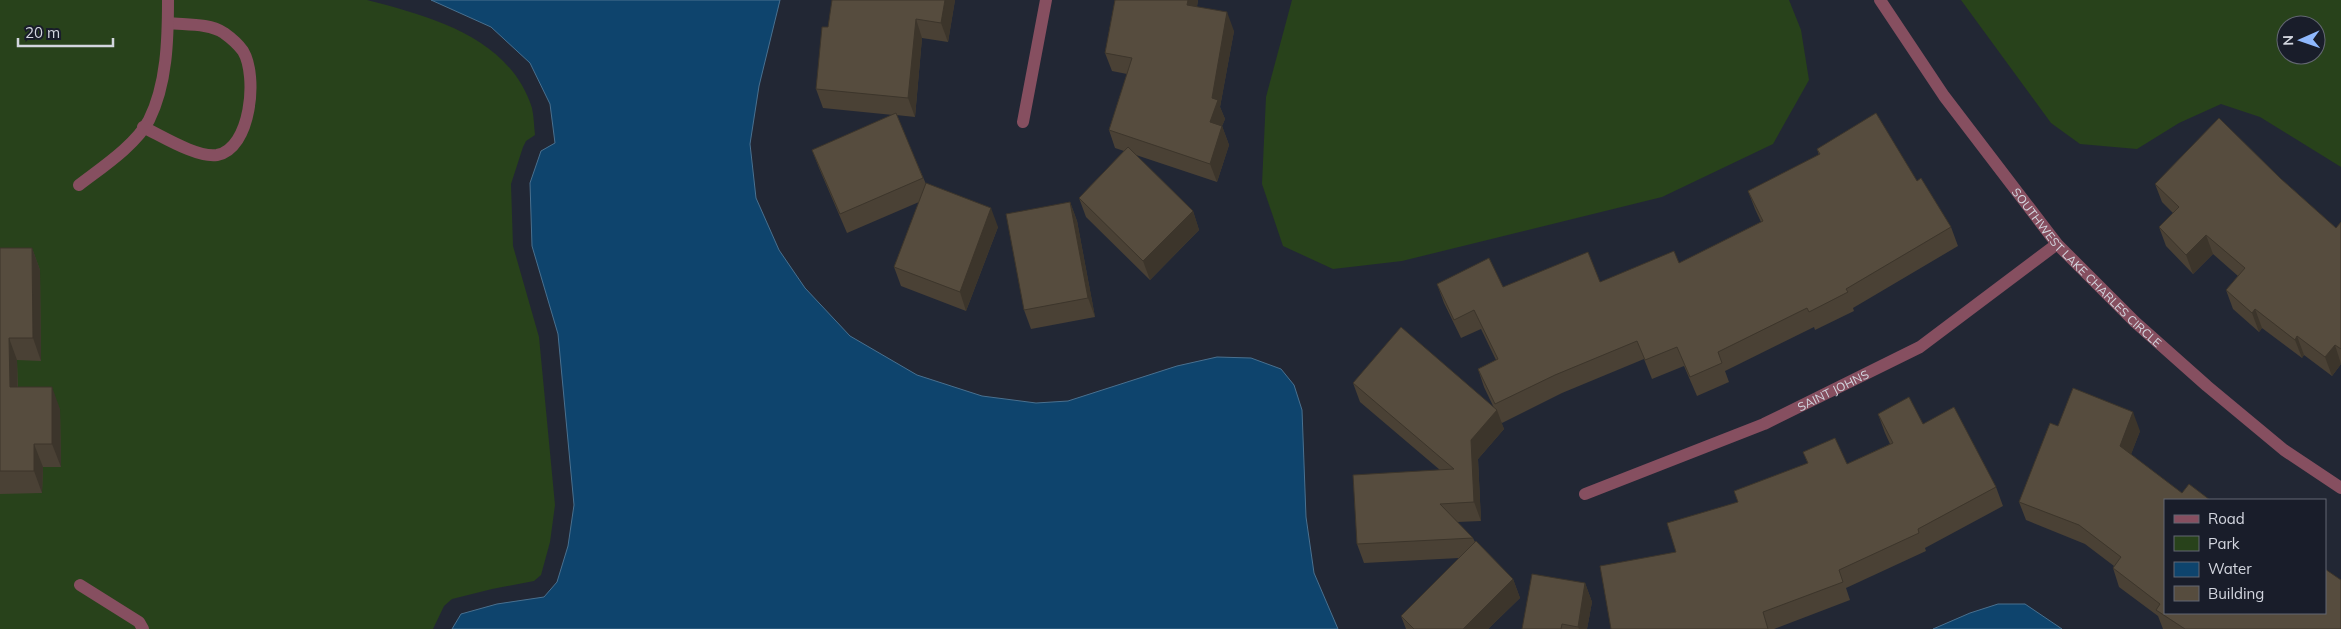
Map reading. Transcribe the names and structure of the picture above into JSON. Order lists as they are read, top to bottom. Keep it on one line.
{"streets":{"street":["SOUTHWEST LAKE CHARLES CIRCLE","SAINT JOHNS"]},"crossings":[["SOUTHWEST LAKE CHARLES CIRCLE","SAINT JOHNS"]],"legend":["Road","Park","Water","Building"],"scale_bar":"20 m","north":"left"}
